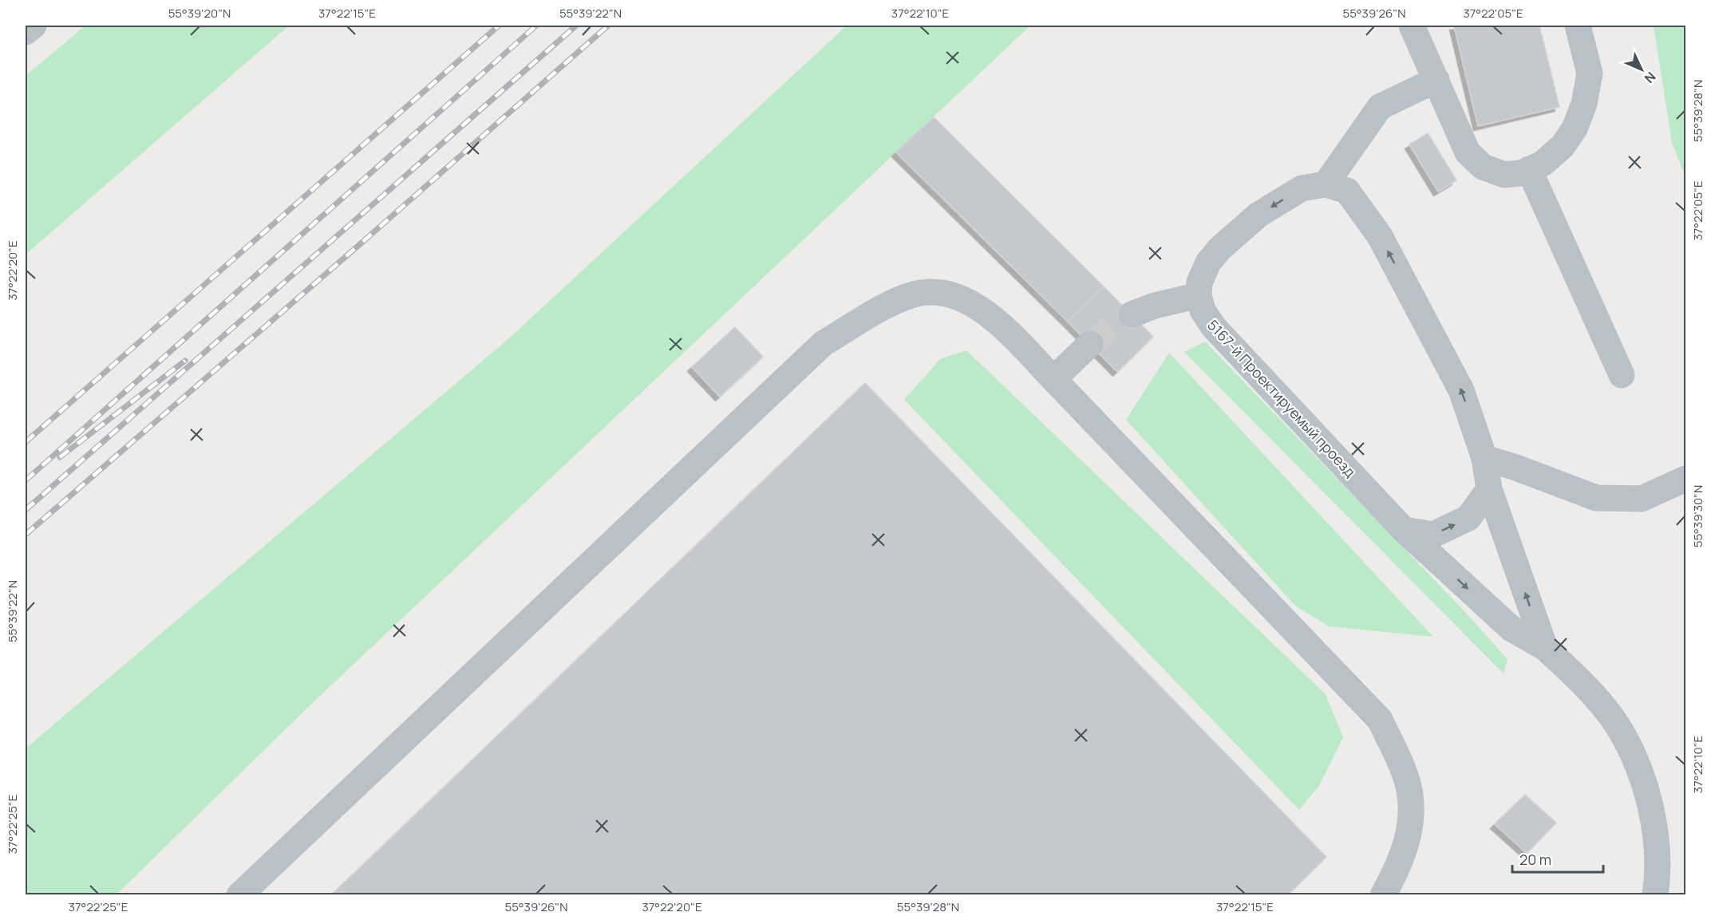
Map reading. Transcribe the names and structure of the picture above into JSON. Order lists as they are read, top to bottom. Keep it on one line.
{"streets":{"street":["5167-й Проектируемый проезд"]},"scale_bar":"20 m","north":"bottom right","coordinates":["55°39'20\"N","37°22'15\"E","55°39'22\"N","37°22'10\"E","55°39'26\"N","37°22'05\"E","55°39'28\"N","37°22'20\"E","55°39'30\"N","37°22'25\"E"]}
